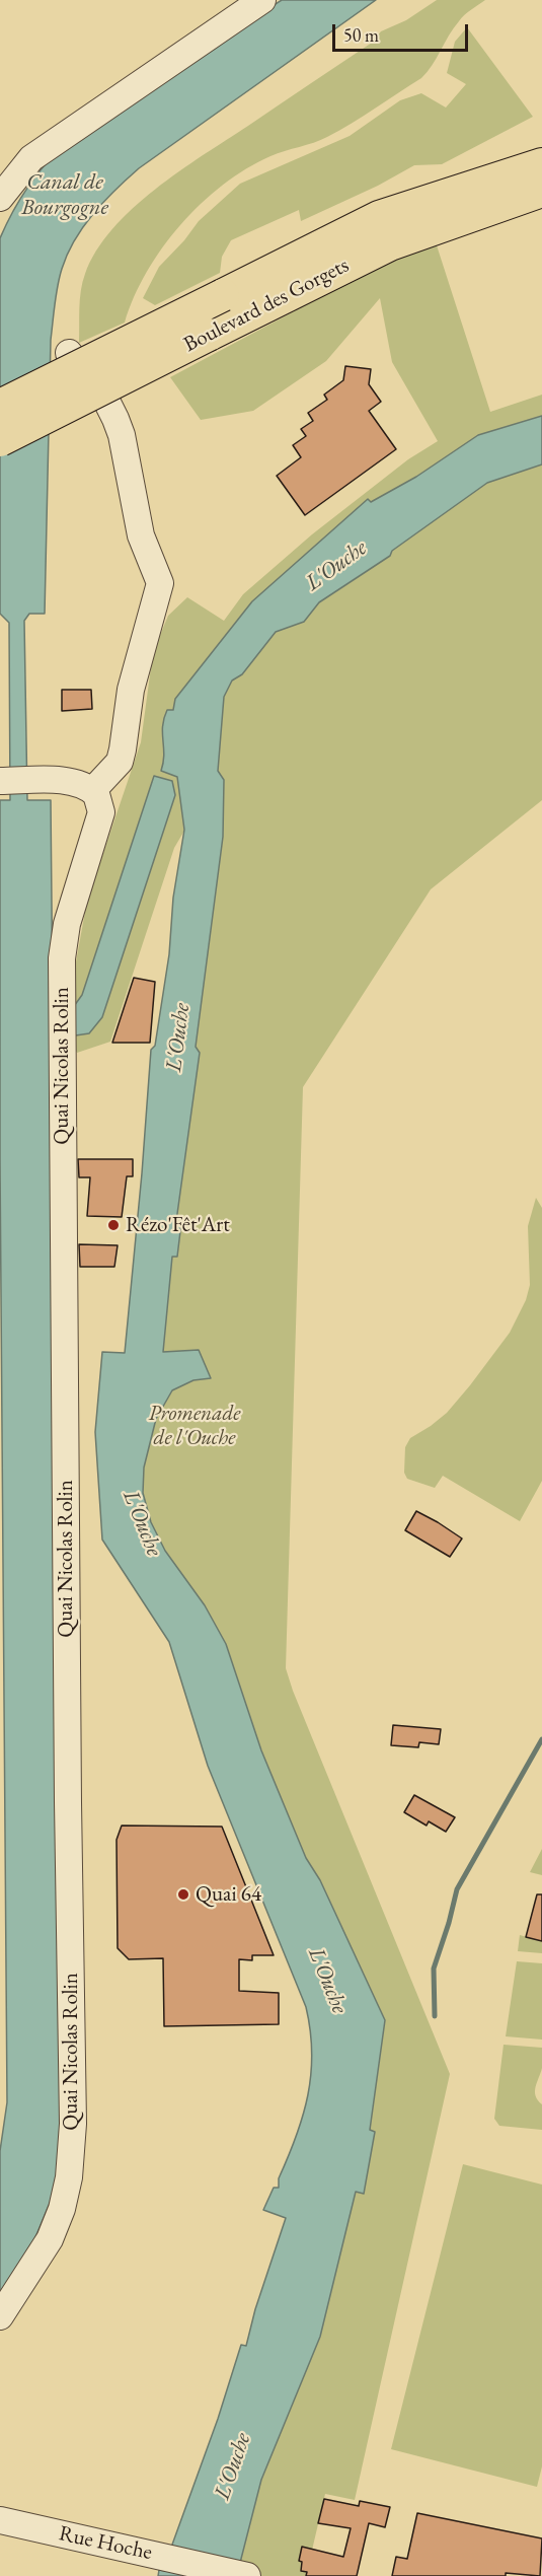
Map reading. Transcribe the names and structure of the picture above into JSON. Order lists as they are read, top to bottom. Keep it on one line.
{"streets":{"main road":["Boulevard des Gorgets"],"street":["Quai Nicolas Rolin","Rue Hoche"]},"water":["Canal de Bourgogne","L'Ouche"],"parks":["Promenade de l'Ouche"],"places":["Rézo'Fêt'Art","Quai 64"],"scale_bar":"50 m"}
